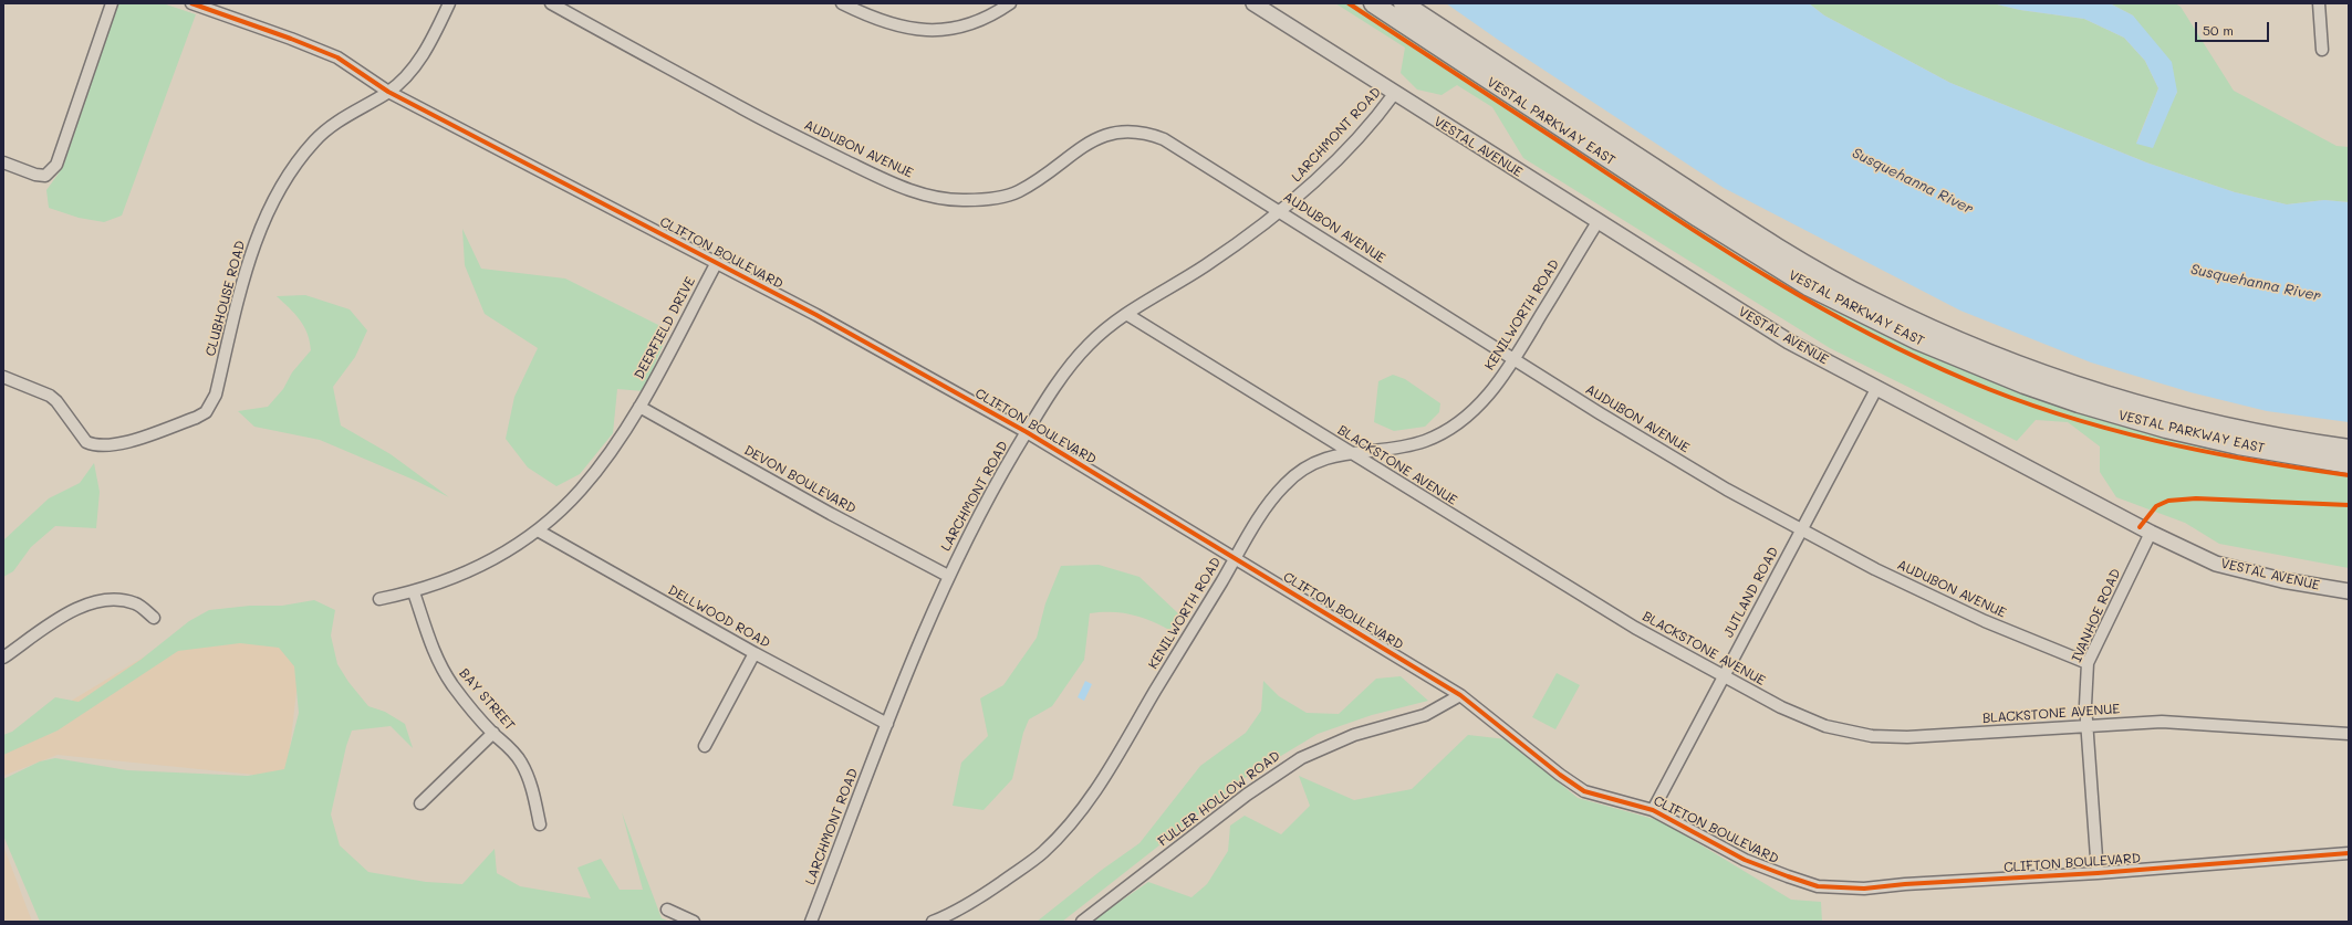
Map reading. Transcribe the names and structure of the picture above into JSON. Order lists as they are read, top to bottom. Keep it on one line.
{"streets":{"main road":["VESTAL PARKWAY EAST"],"street":["LARCHMONT ROAD","VESTAL AVENUE","AUDUBON AVENUE","CLIFTON BOULEVARD","CLUBHOUSE ROAD","KENILWORTH ROAD","DEERFIELD DRIVE","BLACKSTONE AVENUE","DEVON BOULEVARD","JUTLAND ROAD","IVANHOE ROAD","DELLWOOD ROAD","BAY STREET","FULLER HOLLOW ROAD"]},"crossings":[["LARCHMONT ROAD","VESTAL AVENUE"],["LARCHMONT ROAD","AUDUBON AVENUE"],["LARCHMONT ROAD","CLIFTON BOULEVARD"],["LARCHMONT ROAD","BLACKSTONE AVENUE"],["LARCHMONT ROAD","DEVON BOULEVARD"],["LARCHMONT ROAD","DELLWOOD ROAD"],["VESTAL AVENUE","KENILWORTH ROAD"],["VESTAL AVENUE","JUTLAND ROAD"],["VESTAL AVENUE","IVANHOE ROAD"],["AUDUBON AVENUE","KENILWORTH ROAD"],["AUDUBON AVENUE","JUTLAND ROAD"],["AUDUBON AVENUE","IVANHOE ROAD"],["CLIFTON BOULEVARD","CLUBHOUSE ROAD"],["CLIFTON BOULEVARD","KENILWORTH ROAD"],["CLIFTON BOULEVARD","DEERFIELD DRIVE"],["CLIFTON BOULEVARD","JUTLAND ROAD"],["CLIFTON BOULEVARD","IVANHOE ROAD"],["CLIFTON BOULEVARD","FULLER HOLLOW ROAD"],["KENILWORTH ROAD","BLACKSTONE AVENUE"],["DEERFIELD DRIVE","DEVON BOULEVARD"],["DEERFIELD DRIVE","DELLWOOD ROAD"],["DEERFIELD DRIVE","BAY STREET"],["BLACKSTONE AVENUE","JUTLAND ROAD"],["BLACKSTONE AVENUE","IVANHOE ROAD"]],"water":["Susquehanna River"],"scale_bar":"50 m"}
